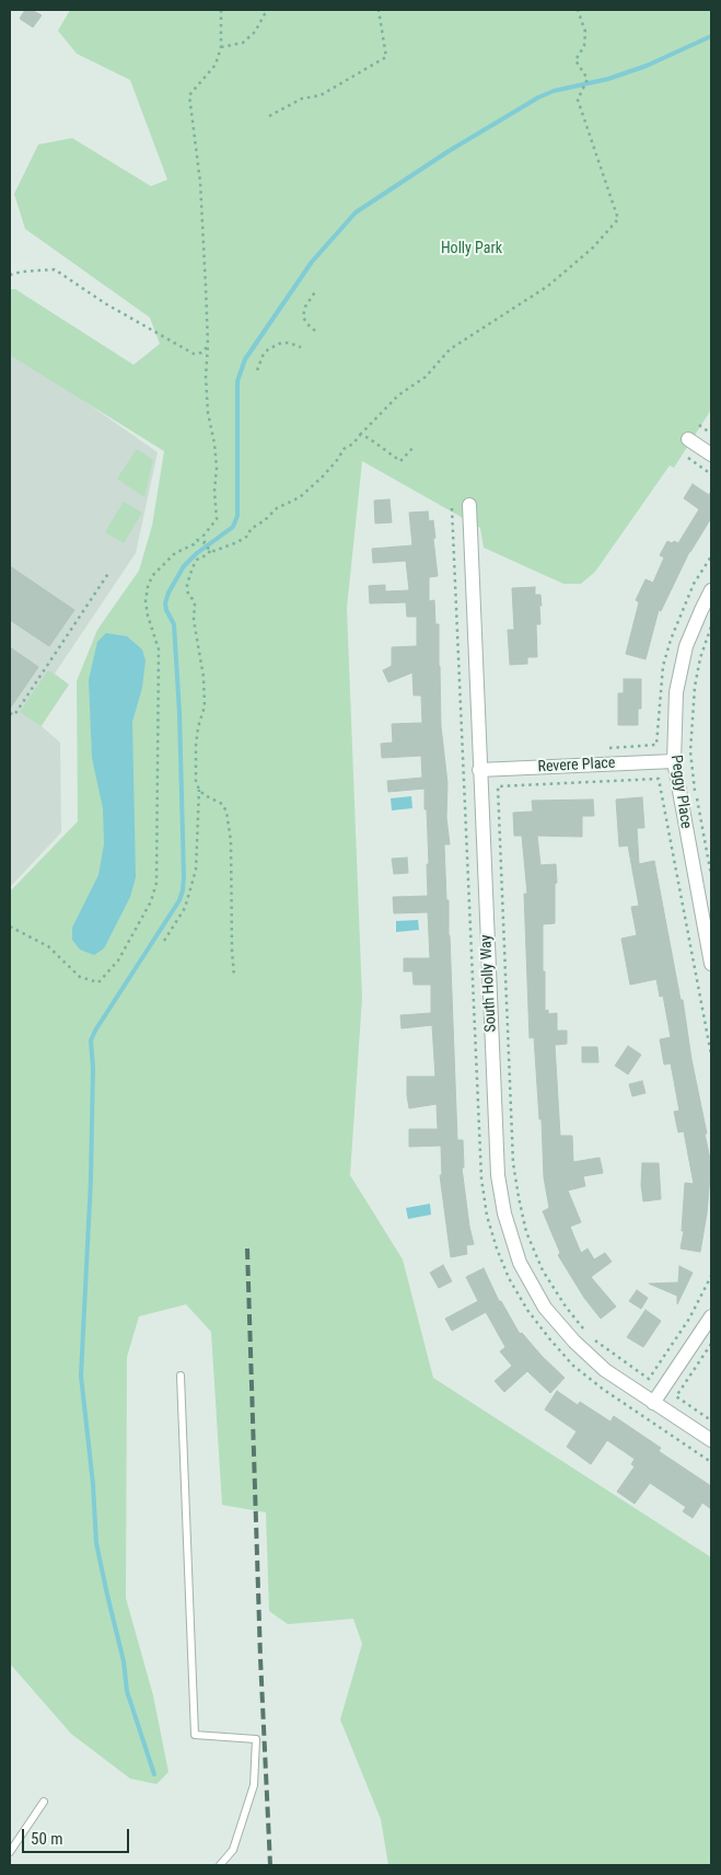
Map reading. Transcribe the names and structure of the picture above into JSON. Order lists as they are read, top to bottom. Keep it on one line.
{"streets":{"street":["Revere Place","Peggy Place","South Holly Way"]},"crossings":[["Revere Place","Peggy Place"],["Revere Place","South Holly Way"]],"parks":["Holly Park"],"scale_bar":"50 m"}
